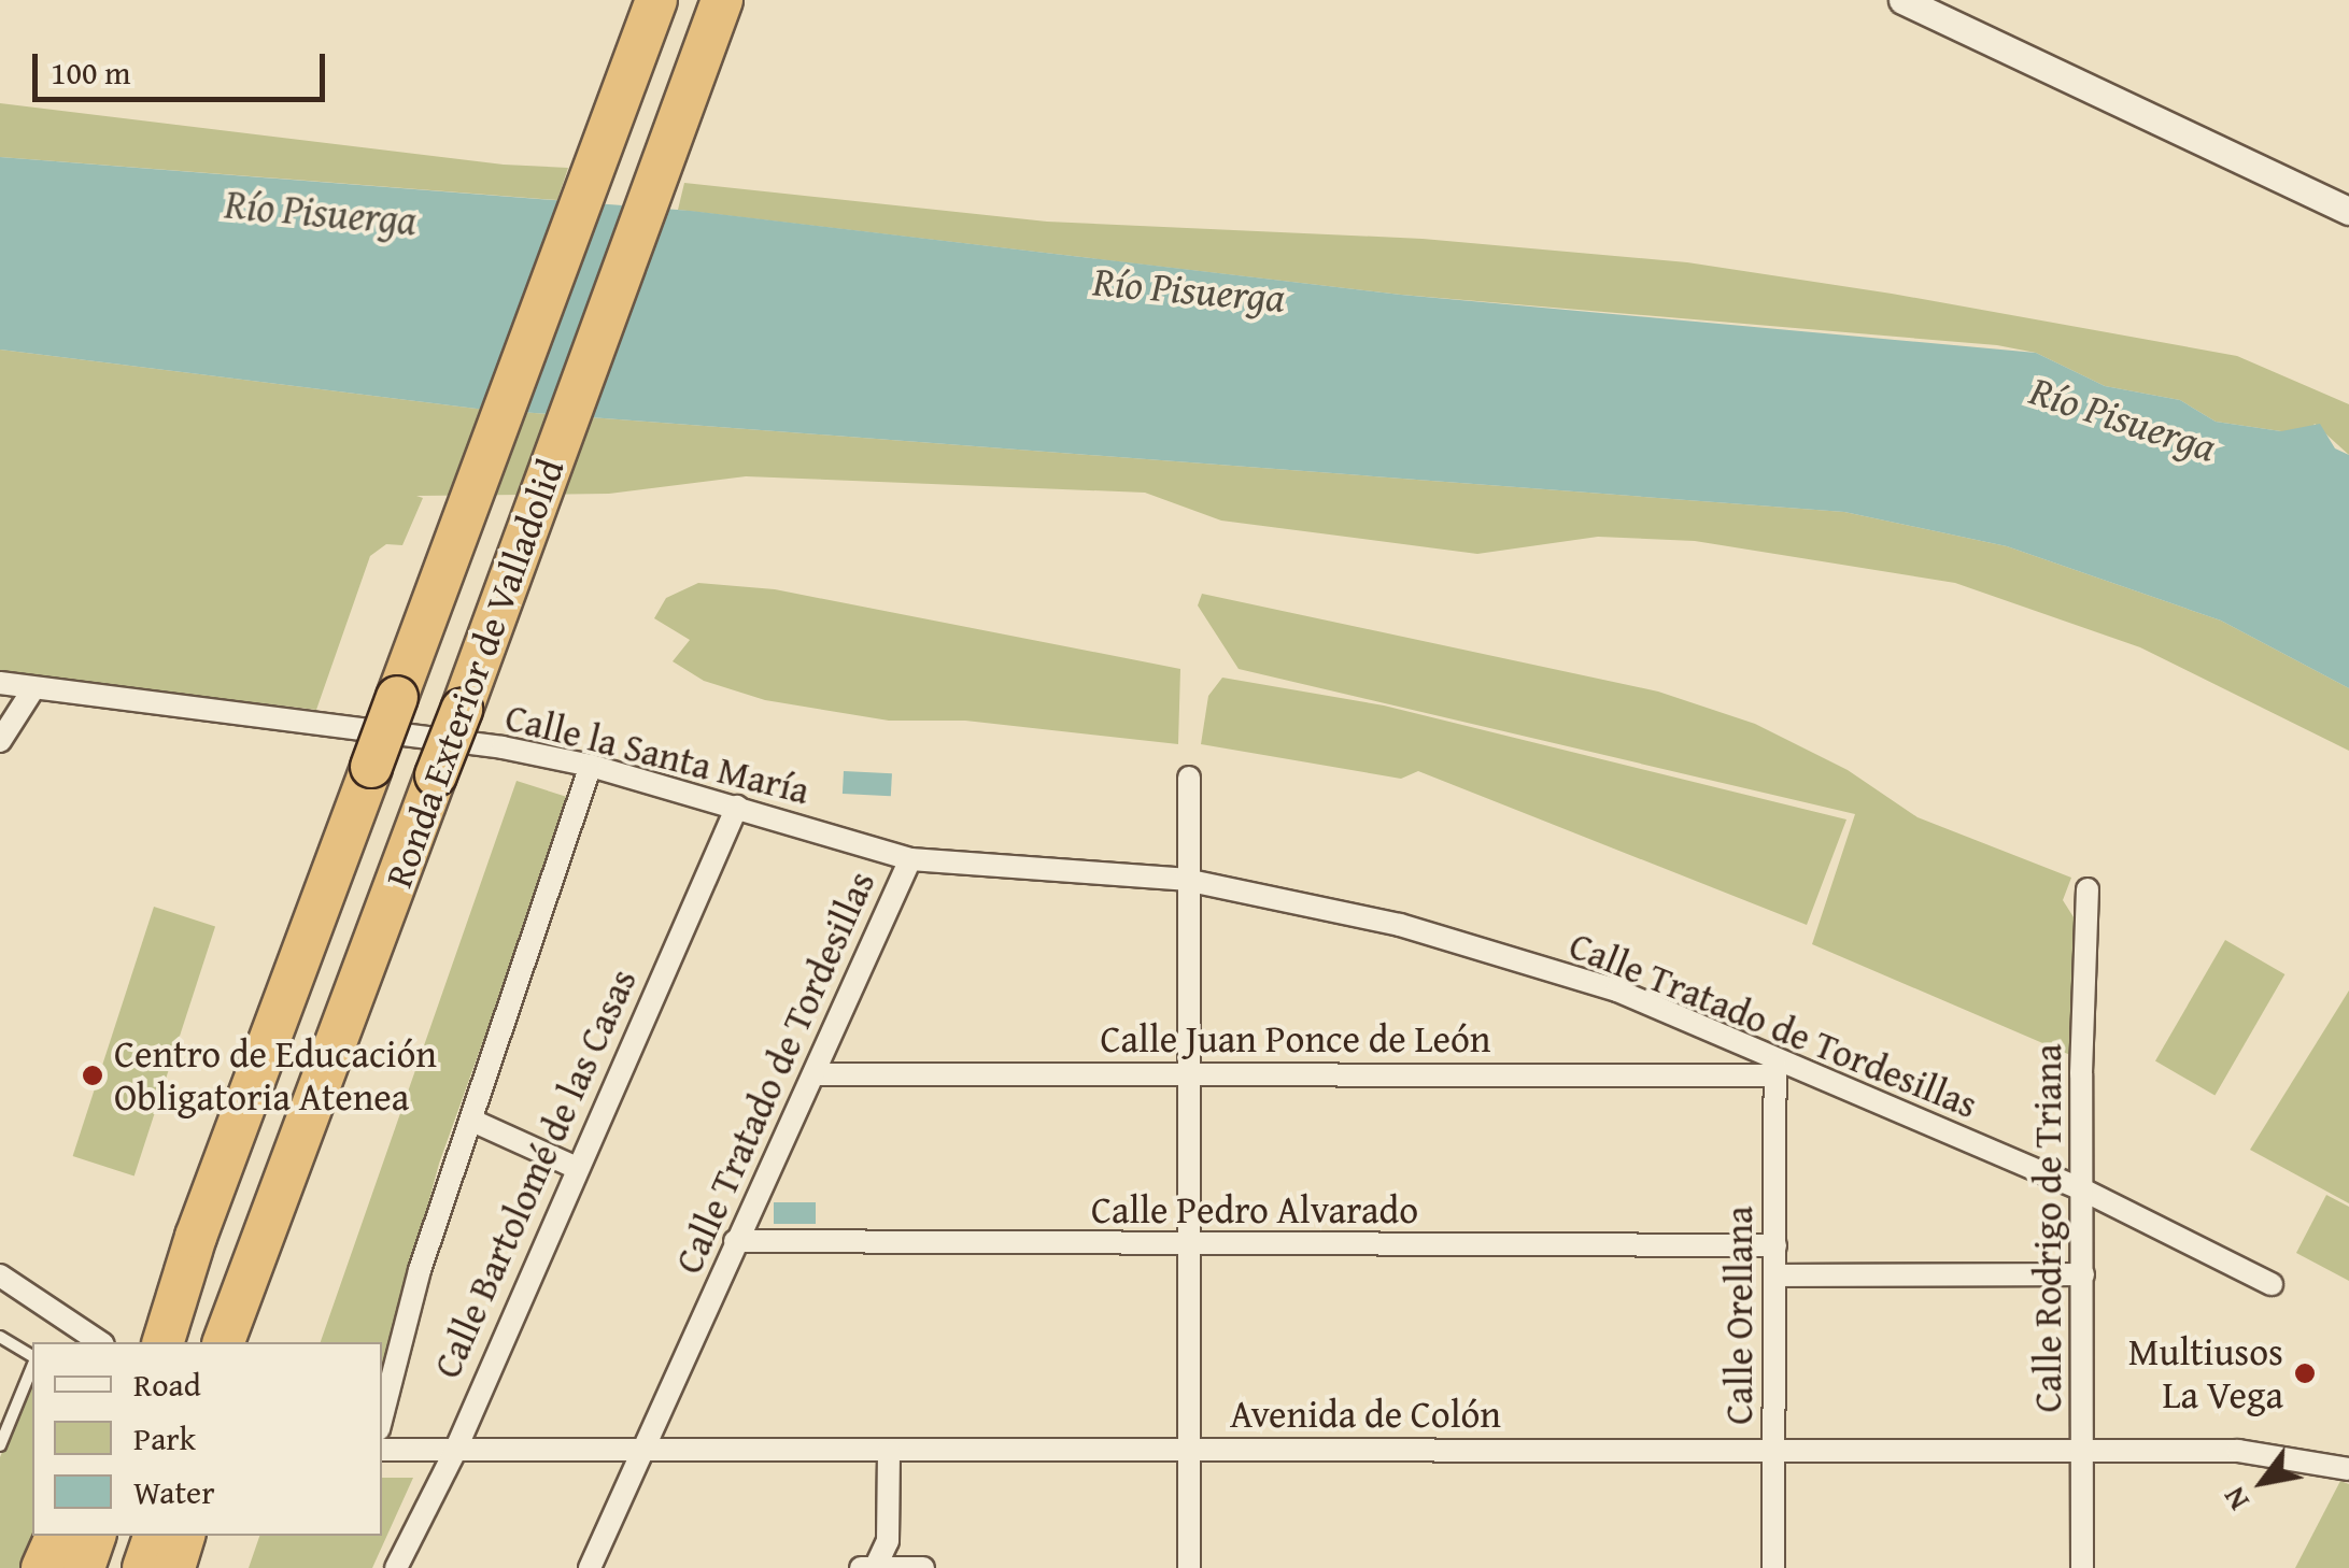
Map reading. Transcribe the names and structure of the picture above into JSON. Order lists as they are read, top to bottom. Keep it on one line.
{"streets":{"highway":["Ronda Exterior de Valladolid"],"street":["Calle la Santa María","Calle Tratado de Tordesillas","Calle Juan Ponce de León","Calle Bartolomé de las Casas","Calle Pedro Alvarado","Calle Rodrigo de Triana","Calle Orellana","Avenida de Colón"]},"crossings":[["Calle la Santa María","Calle Tratado de Tordesillas"],["Calle la Santa María","Calle Bartolomé de las Casas"],["Calle Tratado de Tordesillas","Calle Juan Ponce de León"],["Calle Tratado de Tordesillas","Calle Pedro Alvarado"],["Calle Tratado de Tordesillas","Calle Rodrigo de Triana"],["Calle Tratado de Tordesillas","Calle Orellana"],["Calle Tratado de Tordesillas","Avenida de Colón"],["Calle Juan Ponce de León","Calle Orellana"],["Calle Bartolomé de las Casas","Avenida de Colón"],["Calle Pedro Alvarado","Calle Orellana"],["Calle Rodrigo de Triana","Avenida de Colón"],["Calle Orellana","Avenida de Colón"]],"water":["Río Pisuerga"],"places":["Centro de Educación Obligatoria Atenea","Multiusos La Vega"],"legend":["Road","Park","Water"],"scale_bar":"100 m","north":"bottom left"}
